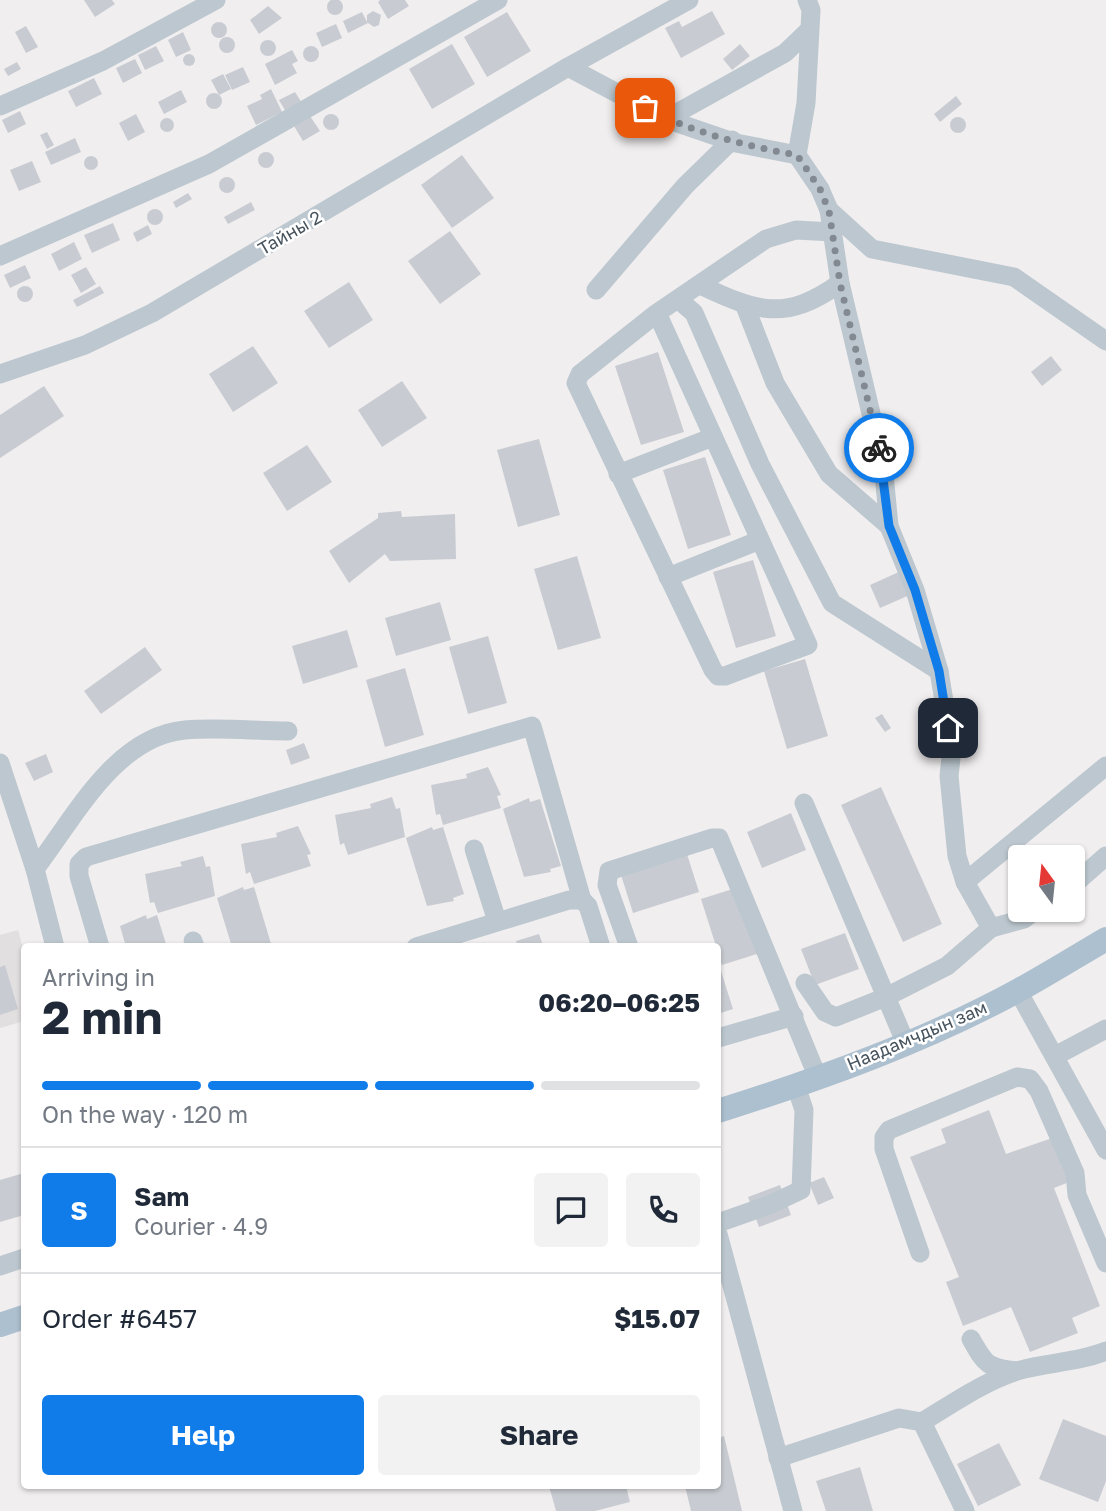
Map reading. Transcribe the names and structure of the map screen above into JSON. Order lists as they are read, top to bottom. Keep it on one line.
{"streets":{"main road":["Наадамчдын зам"],"street":["Тайны 2"]},"north":"top","page":{"heading":["2 min","Arriving in","06:20–06:25"],"panel":["Sam","Courier · 4.9","Order #6457","$15.07"],"bar":"On the way · 120 m","round":"S","buttons":["Help","Share"]}}
